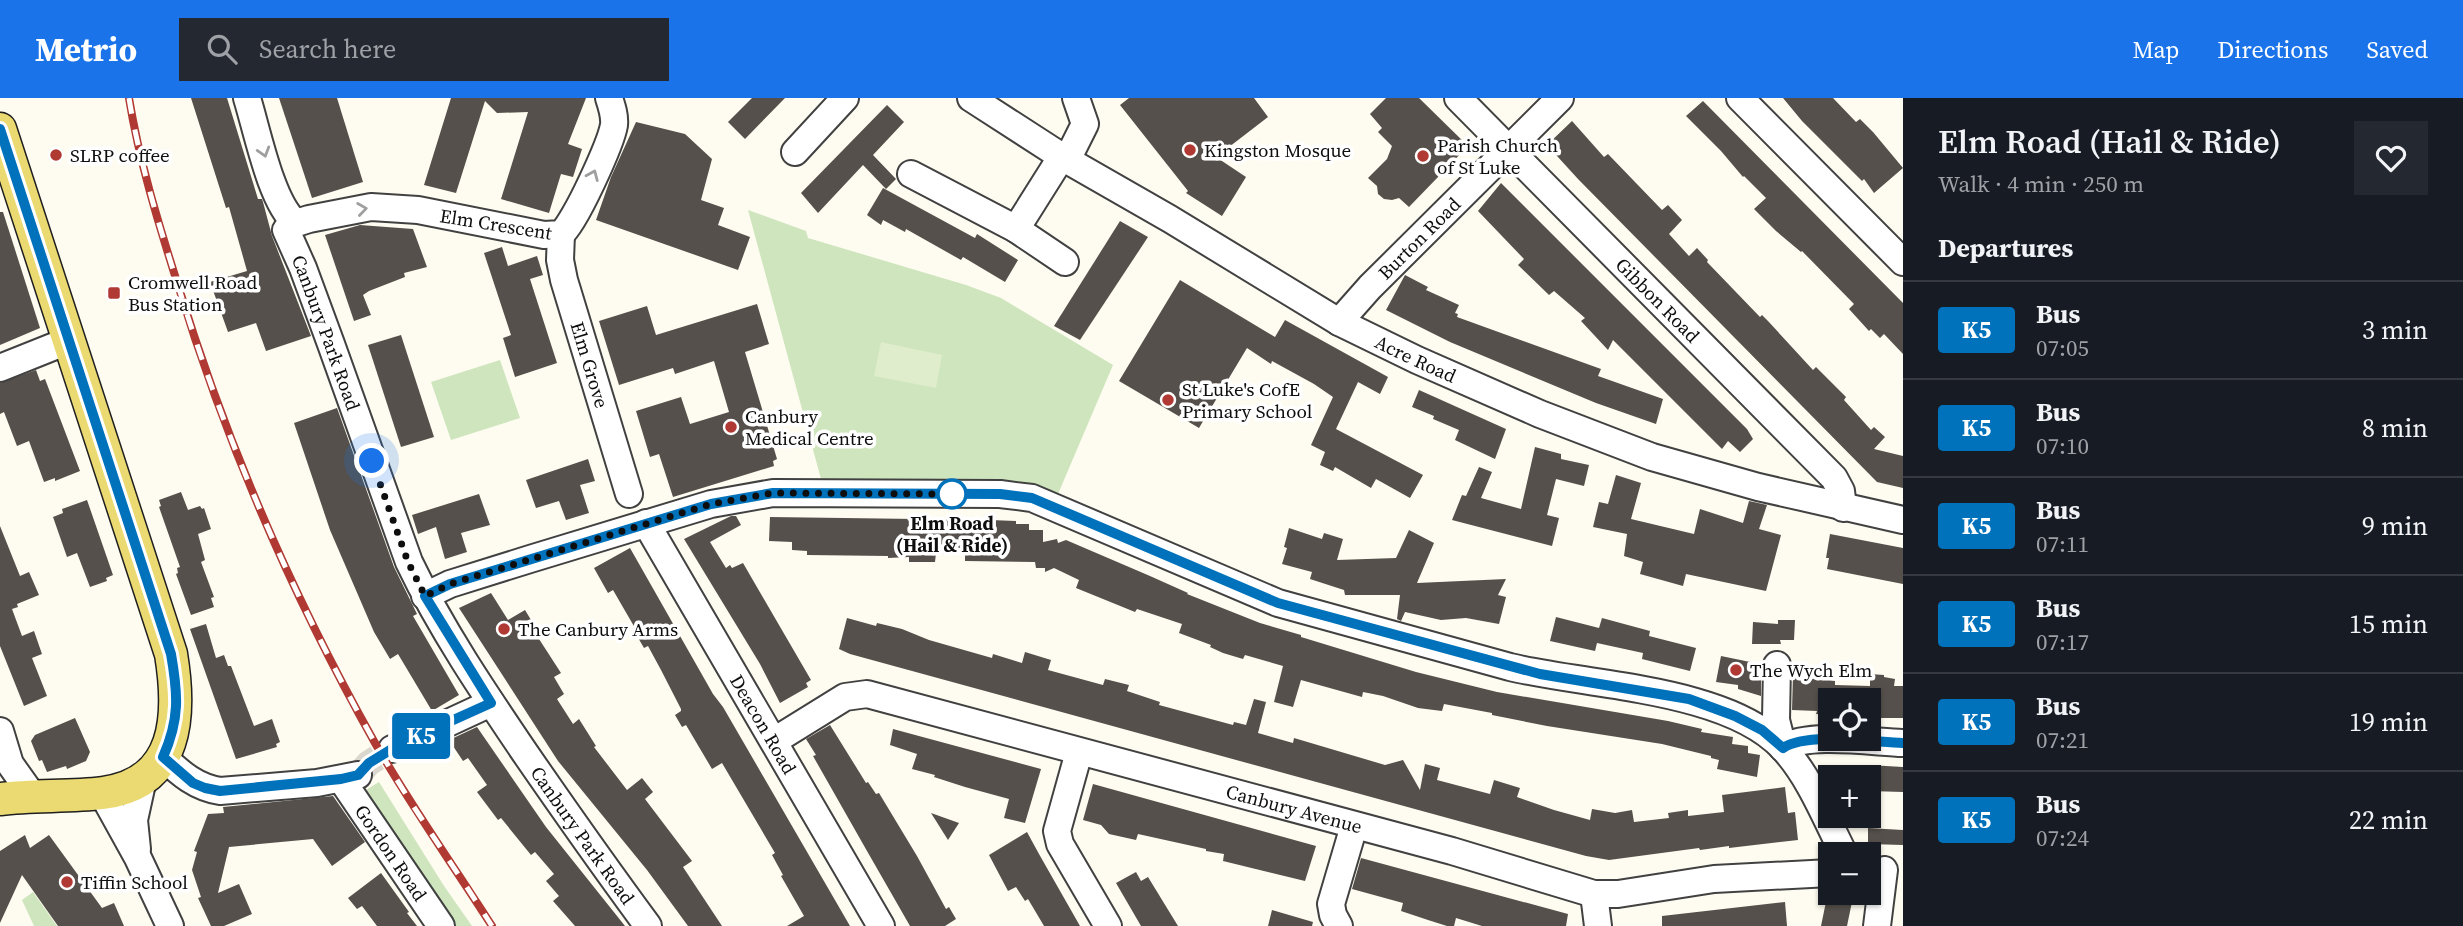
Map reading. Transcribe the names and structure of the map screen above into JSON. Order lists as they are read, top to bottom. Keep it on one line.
{"streets":{"street":["Elm Crescent","Burton Road","Gibbon Road","Canbury Park Road","Acre Road","Elm Grove","Deacon Road","Canbury Avenue","Gordon Road"]},"crossings":[["Elm Crescent","Canbury Park Road"],["Elm Crescent","Elm Grove"],["Burton Road","Gibbon Road"],["Burton Road","Acre Road"],["Gibbon Road","Acre Road"],["Deacon Road","Canbury Avenue"]],"one_way":["Elm Crescent"],"places":{"other":["Kingston Mosque","SLRP coffee","Parish Church of St Luke","St Luke's CofE Primary School","Canbury Medical Centre","Elm Road (Hail & Ride)","The Canbury Arms","The Wych Elm","Tiffin School"],"transit":["Cromwell Road Bus Station"]},"lines":["bus line K5"],"page":{"header":"Metrio","search":"Search here","nav":["Map","Directions","Saved"],"on_map":"K5","heading":[["Elm Road (Hail & Ride)","Walk · 4 min · 250 m"],"Departures"],"list":[{"mark":"K5","name":"Bus","note":"07:05","value":"3 min"},{"mark":"K5","name":"Bus","note":"07:10","value":"8 min"},{"mark":"K5","name":"Bus","note":"07:11","value":"9 min"},{"mark":"K5","name":"Bus","note":"07:17","value":"15 min"},{"mark":"K5","name":"Bus","note":"07:21","value":"19 min"},{"mark":"K5","name":"Bus","note":"07:24","value":"22 min"}],"map_buttons":["+","−"]}}
